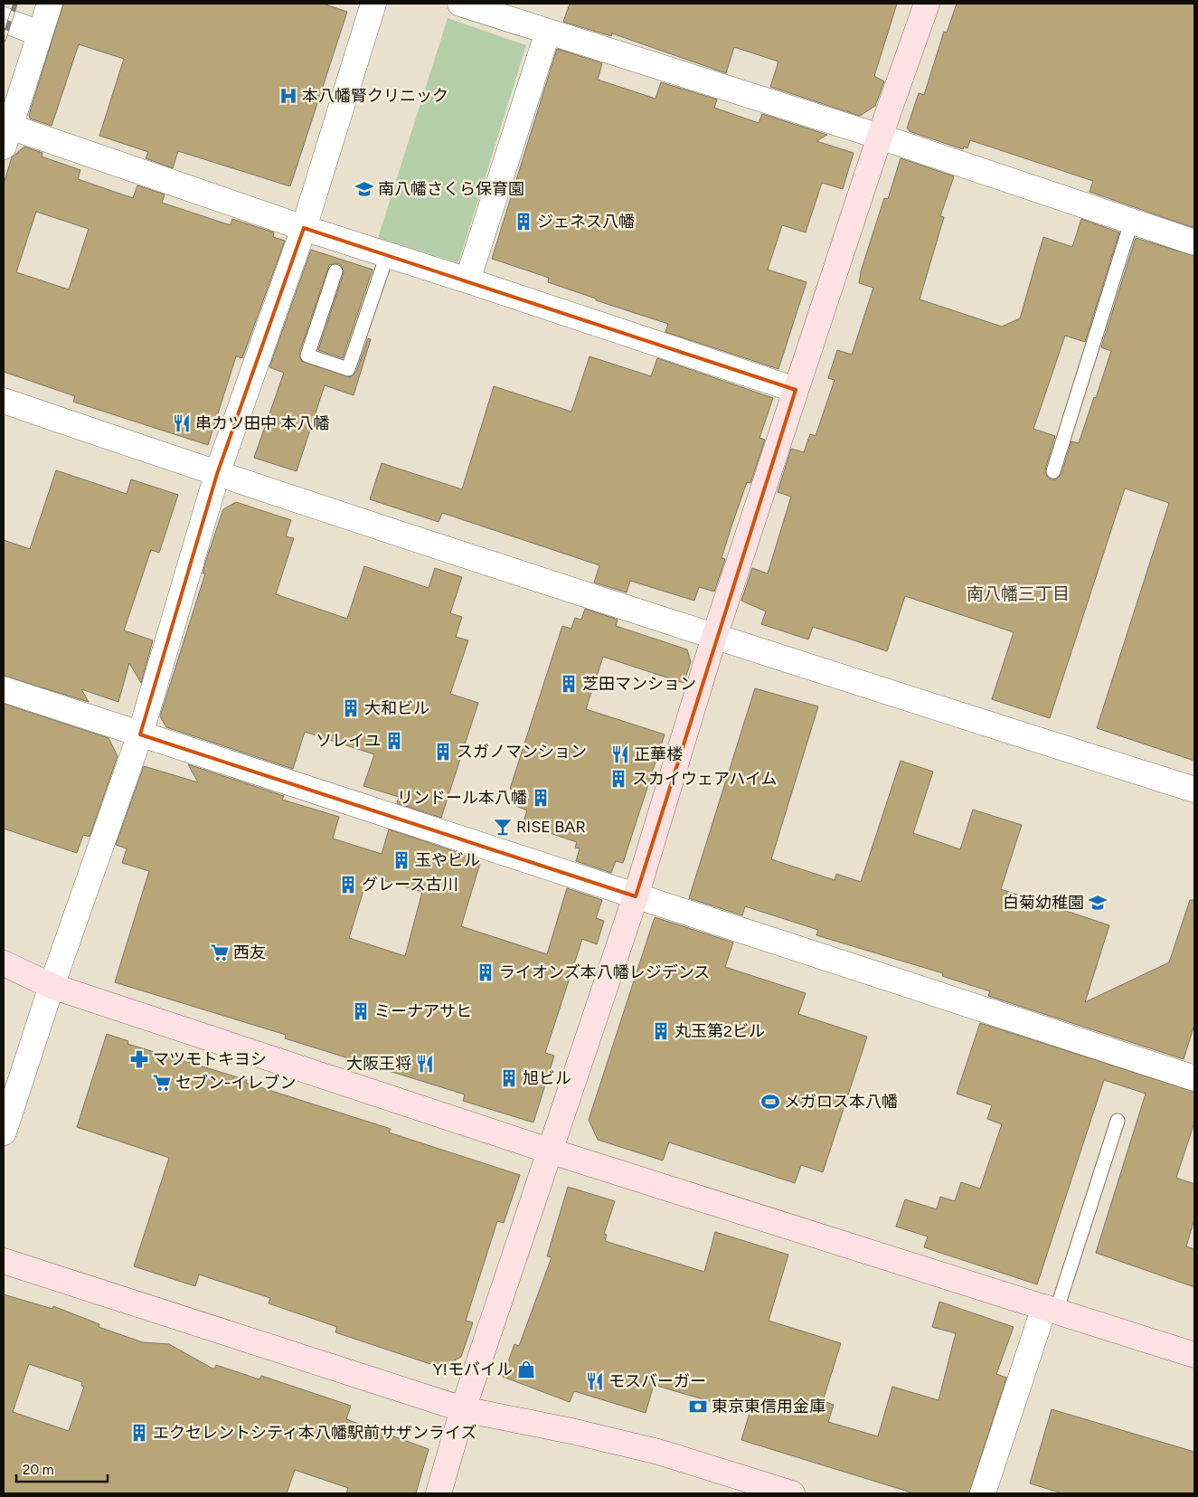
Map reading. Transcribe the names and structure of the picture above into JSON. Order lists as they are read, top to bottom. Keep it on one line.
{"districts":["南八幡三丁目"],"places":{"hospital":["本八幡腎クリニック"],"school or university":["南八幡さくら保育園","白菊幼稚園"],"building":["ジェネス八幡","芝田マンション","大和ビル","ソレイユ","スガノマンション","スカイウェアハイム","リンドール本八幡","玉やビル","グレース古川","ライオンズ本八幡レジデンス","ミーナアサヒ","丸玉第2ビル","旭ビル","エクセレントシティ本八幡駅前サザンライズ"],"restaurant":["串カツ田中 本八幡","正華楼","大阪王将","モスバーガー"],"bar":["RISE BAR"],"supermarket":["西友","セブン-イレブン"],"pharmacy":["マツモトキヨシ"],"sports":["メガロス本八幡"],"shop":["Y!モバイル"],"bank":["東京東信用金庫"]},"scale_bar":"20 m"}
